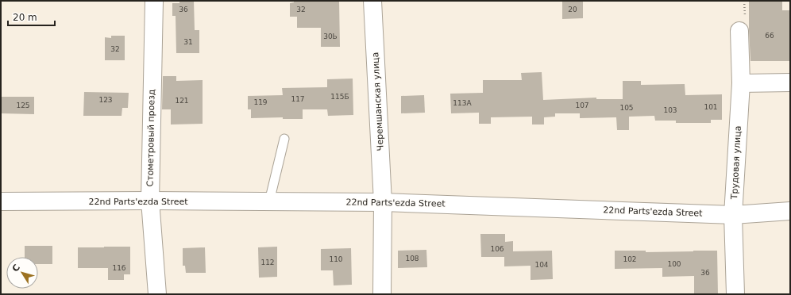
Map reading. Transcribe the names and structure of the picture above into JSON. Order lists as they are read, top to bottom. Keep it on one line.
{"streets":{"street":["Черемшанская улица","Стометровый проезд","Трудовая улица","22nd Parts'ezda Street"]},"crossings":[["Черемшанская улица","22nd Parts'ezda Street"],["Стометровый проезд","22nd Parts'ezda Street"],["Трудовая улица","22nd Parts'ezda Street"]],"house_numbers":["36","32","20","66","30Ь","31","32","115Б","117","123","121","119","113А","125","107","101","105","103","106","108","110","102","112","100","104","116","36"],"scale_bar":"20 m","north":"top left"}
